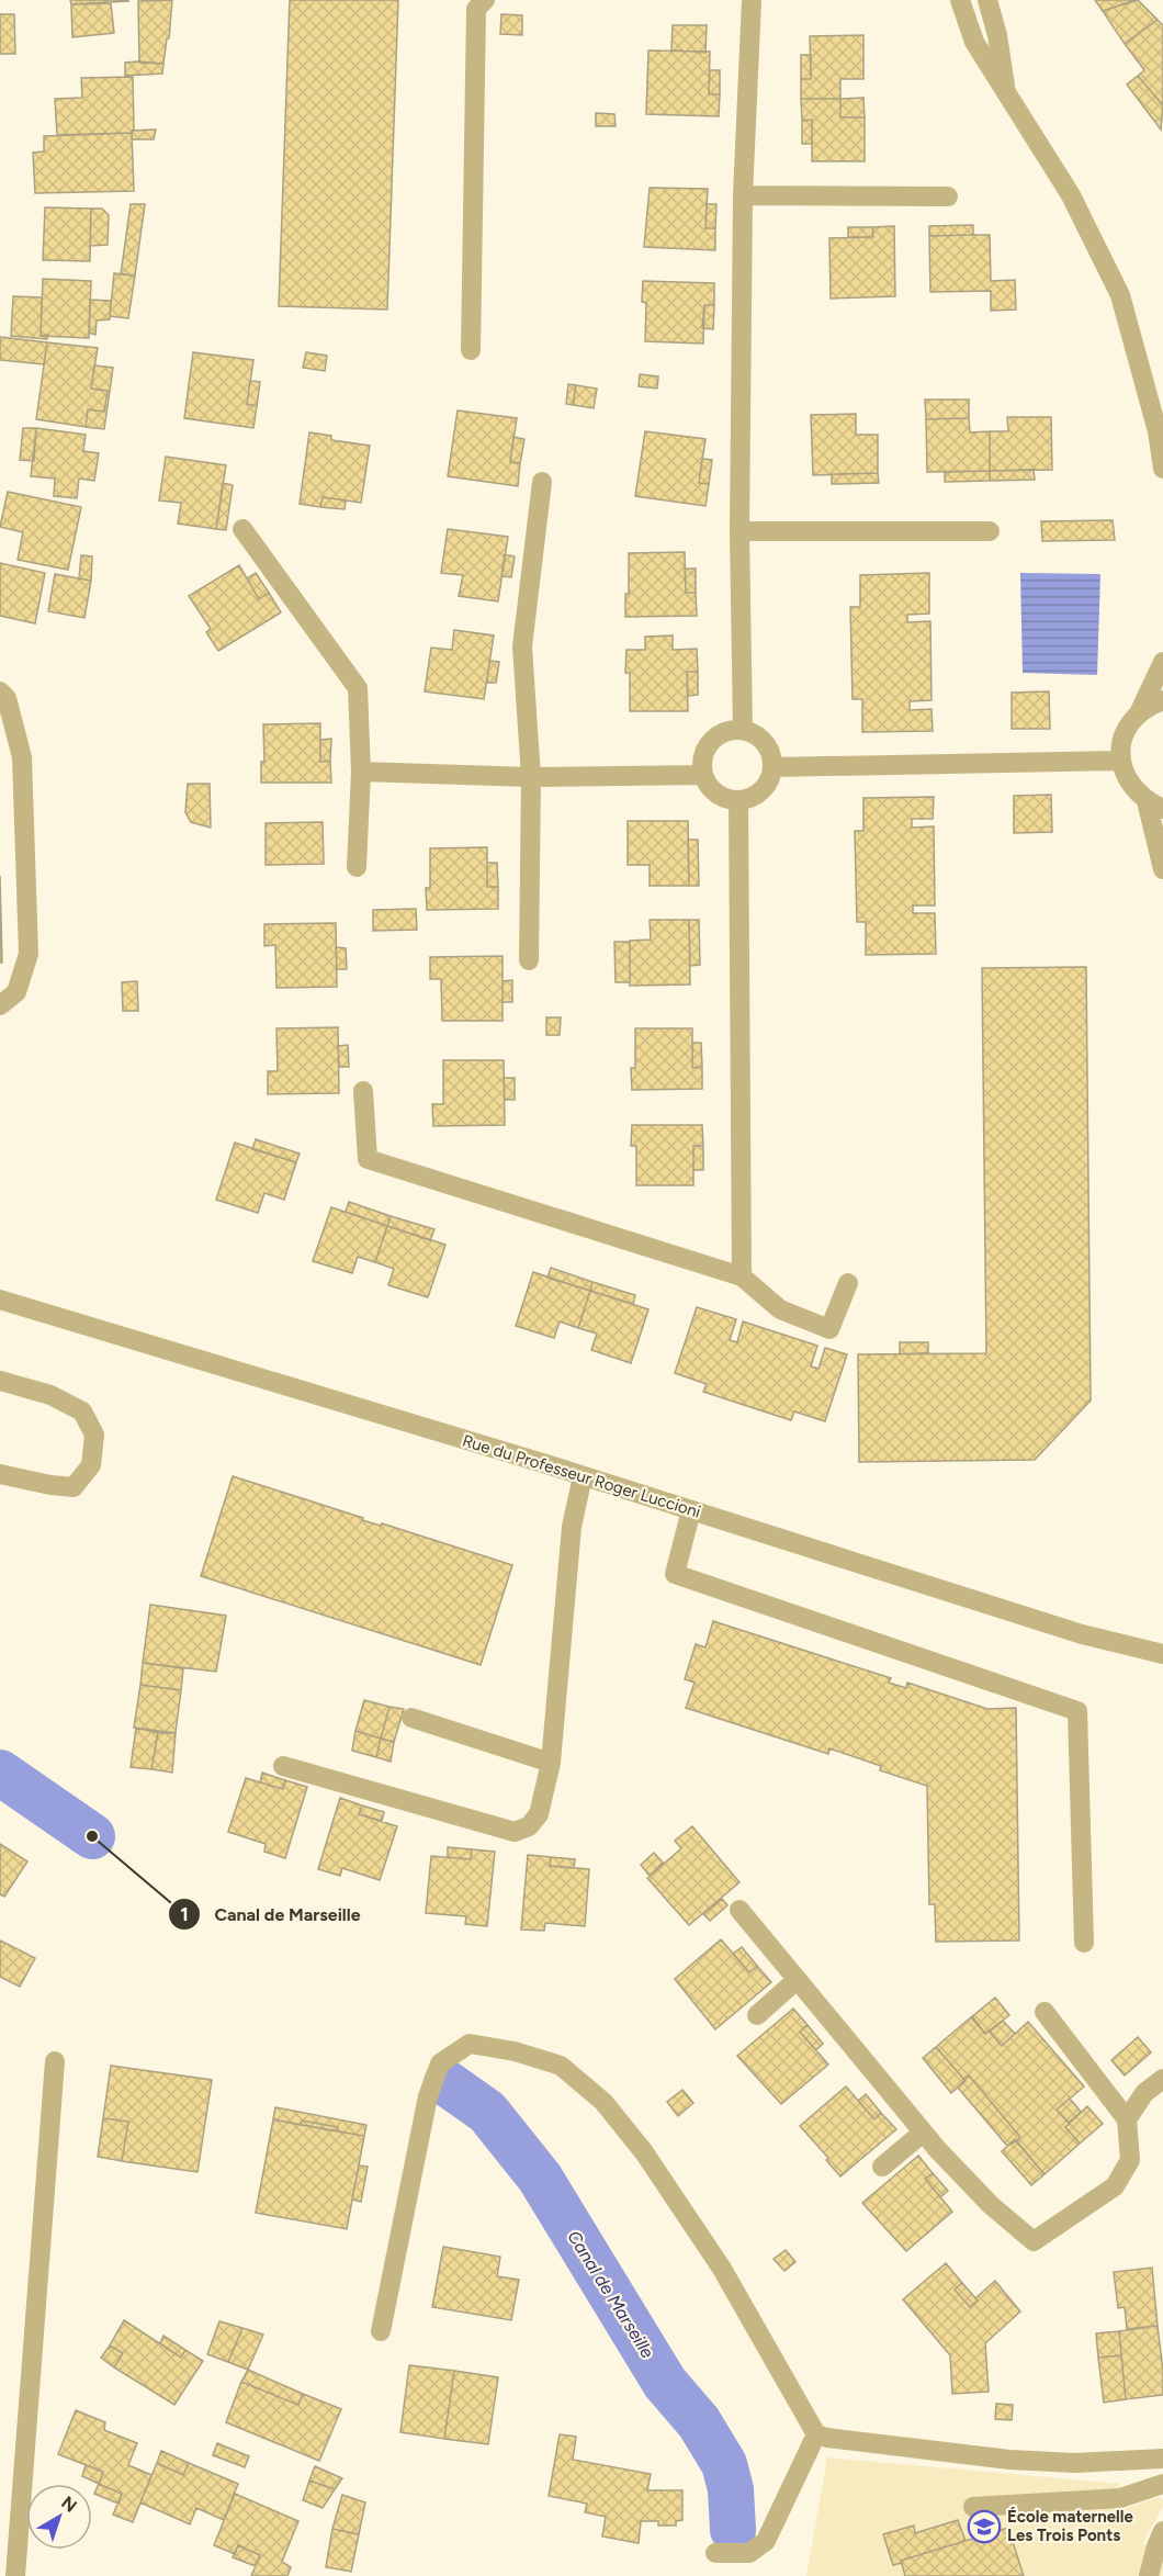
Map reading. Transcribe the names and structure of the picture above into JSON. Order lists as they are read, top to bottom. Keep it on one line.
{"streets":{"street":["Rue du Professeur Roger Luccioni"]},"water":["Canal de Marseille"],"places":{"other":["Canal de Marseille"],"school or university":["École maternelle Les Trois Ponts"]},"north":"top right"}
